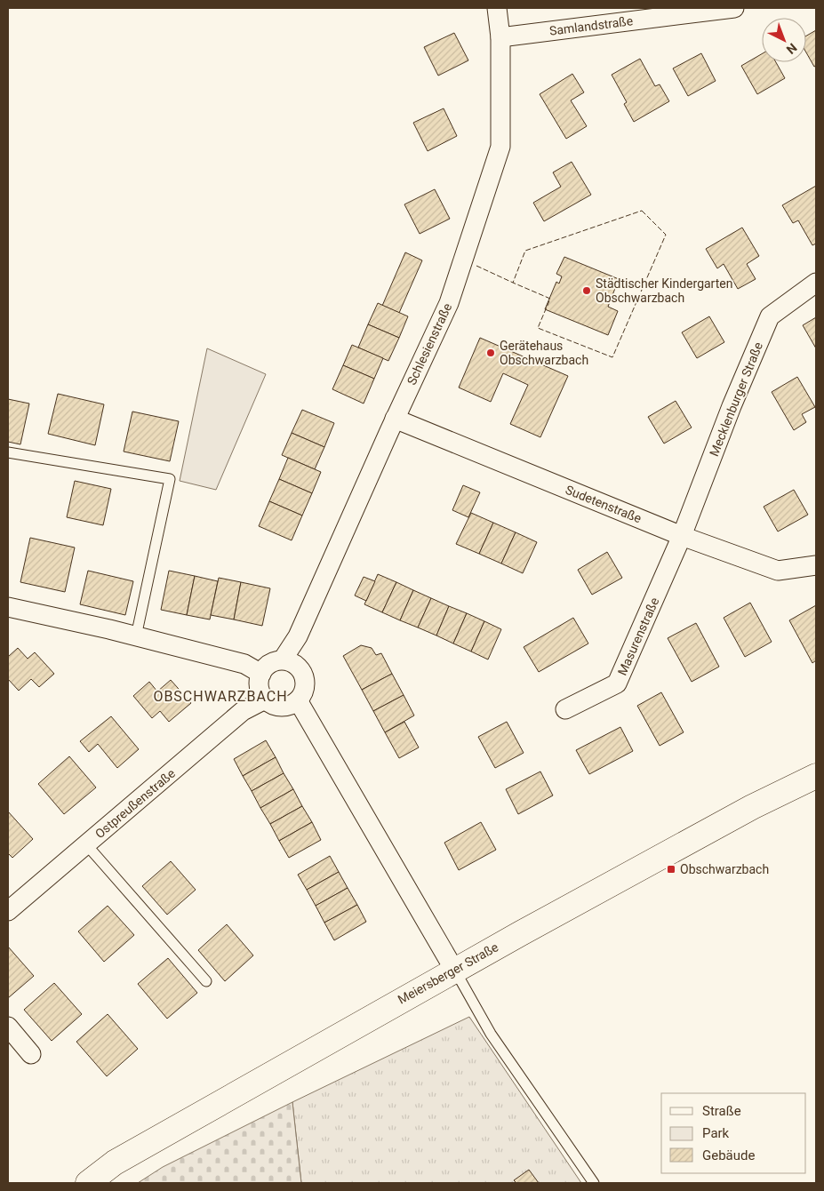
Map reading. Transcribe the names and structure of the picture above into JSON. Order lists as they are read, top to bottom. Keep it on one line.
{"streets":{"main road":["Meiersberger Straße"],"street":["Samlandstraße","Schlesienstraße","Mecklenburger Straße","Sudetenstraße","Masurenstraße","Ostpreußenstraße"]},"crossings":[["Samlandstraße","Schlesienstraße"],["Schlesienstraße","Sudetenstraße"],["Schlesienstraße","Ostpreußenstraße"],["Mecklenburger Straße","Sudetenstraße"],["Mecklenburger Straße","Masurenstraße"],["Sudetenstraße","Masurenstraße"]],"districts":["OBSCHWARZBACH"],"places":{"other":["Städtischer Kindergarten Obschwarzbach","Gerätehaus Obschwarzbach"],"transit":["Obschwarzbach"]},"legend":["Straße","Park","Gebäude"],"north":"bottom right"}
